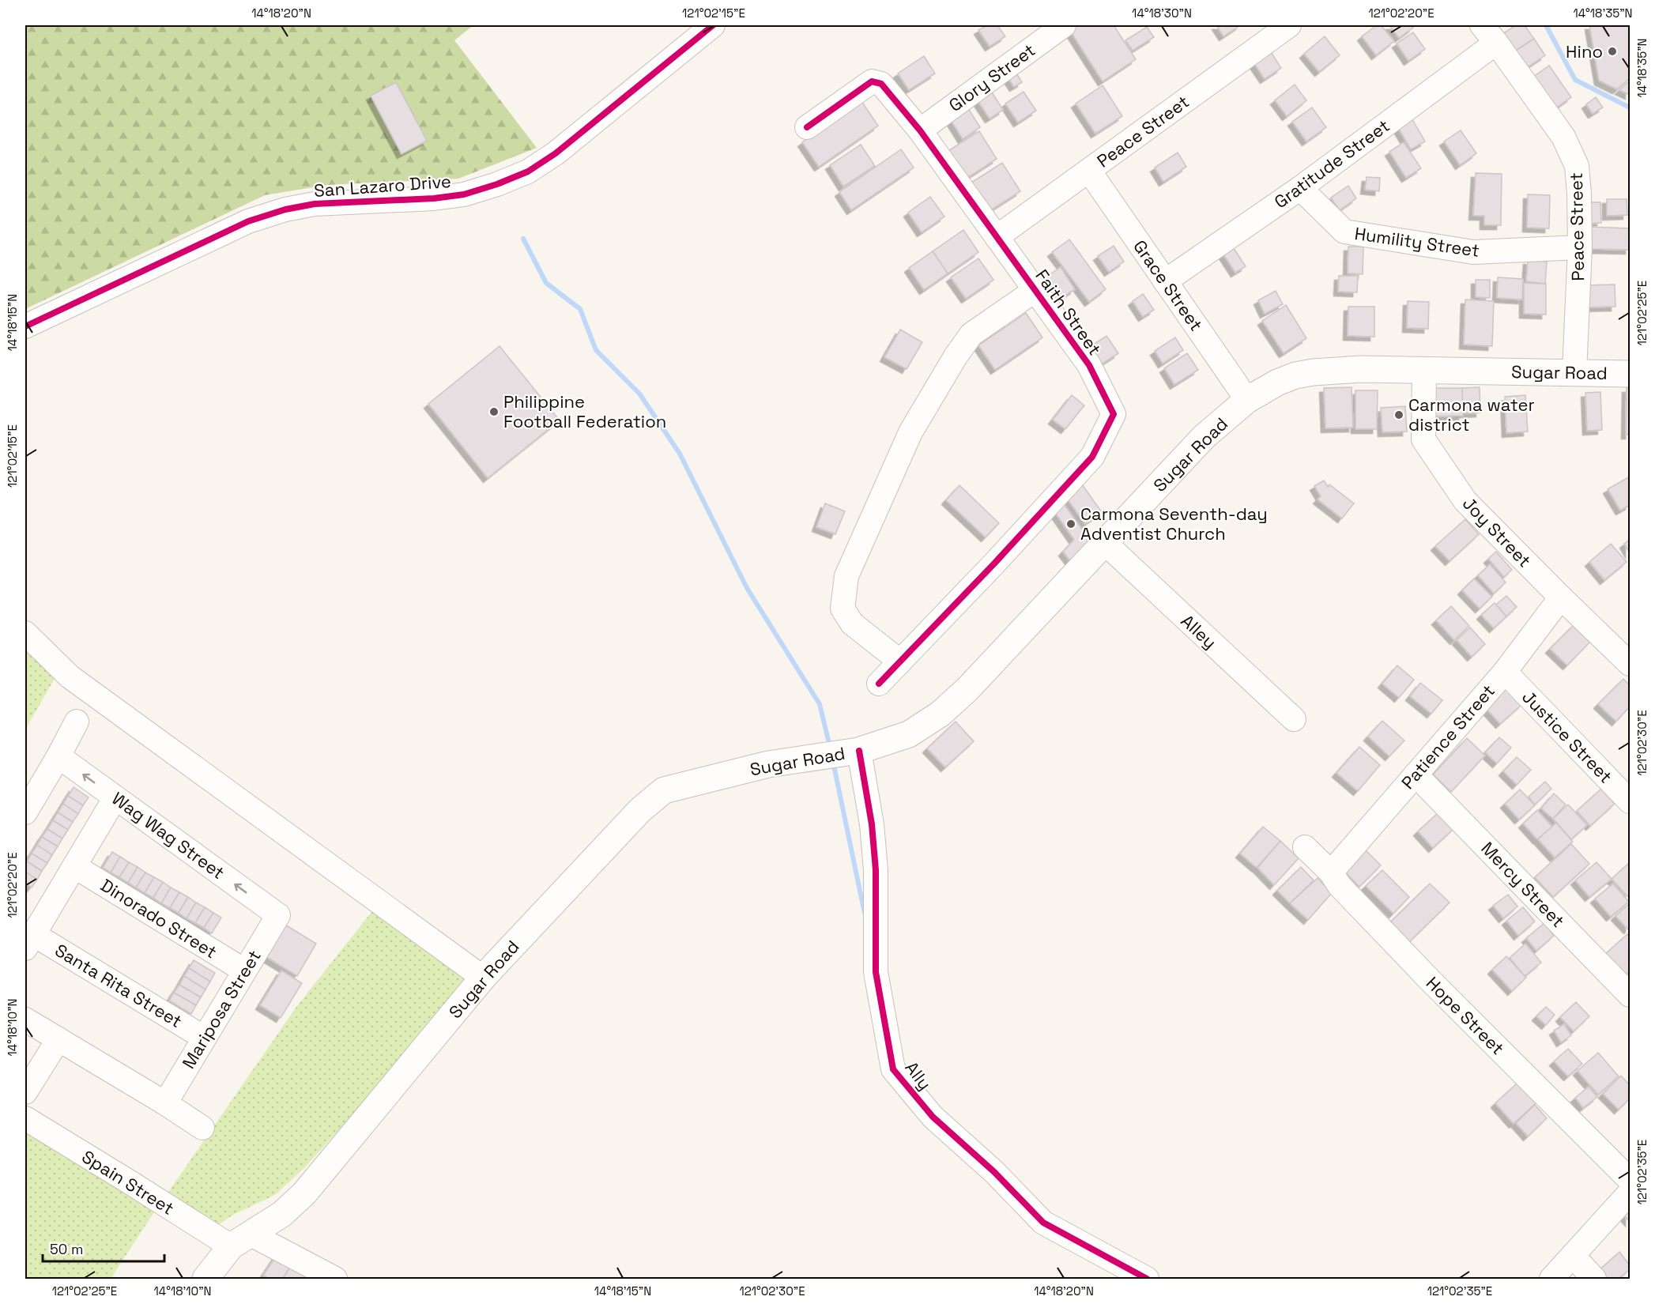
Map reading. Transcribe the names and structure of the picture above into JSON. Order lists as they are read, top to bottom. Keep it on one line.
{"streets":{"main road":["Sugar Road"],"street":["Glory Street","Peace Street","Gratitude Street","San Lazaro Drive","Humility Street","Grace Street","Faith Street","Joy Street","Alley","Patience Street","Justice Street","Wag Wag Street","Mercy Street","Dinorado Street","Santa Rita Street","Mariposa Street","Hope Street","Ally","Spain Street"]},"crossings":[["Glory Street","Faith Street"],["Peace Street","Gratitude Street"],["Peace Street","Humility Street"],["Peace Street","Grace Street"],["Peace Street","Faith Street"],["Peace Street","Sugar Road"],["Gratitude Street","Humility Street"],["Gratitude Street","Grace Street"],["Grace Street","Sugar Road"],["Sugar Road","Joy Street"],["Sugar Road","Alley"],["Sugar Road","Ally"],["Sugar Road","Spain Street"],["Joy Street","Patience Street"],["Patience Street","Justice Street"],["Patience Street","Mercy Street"],["Patience Street","Hope Street"],["Wag Wag Street","Mariposa Street"],["Dinorado Street","Mariposa Street"],["Santa Rita Street","Mariposa Street"]],"places":["Hino","Philippine Football Federation","Carmona water district","Carmona Seventh-day Adventist Church"],"scale_bar":"50 m","coordinates":["14°18'20\"N","121°02'15\"E","14°18'30\"N","121°02'20\"E","14°18'35\"N","121°02'25\"E","14°18'15\"N","121°02'30\"E","14°18'10\"N","121°02'35\"E"]}
